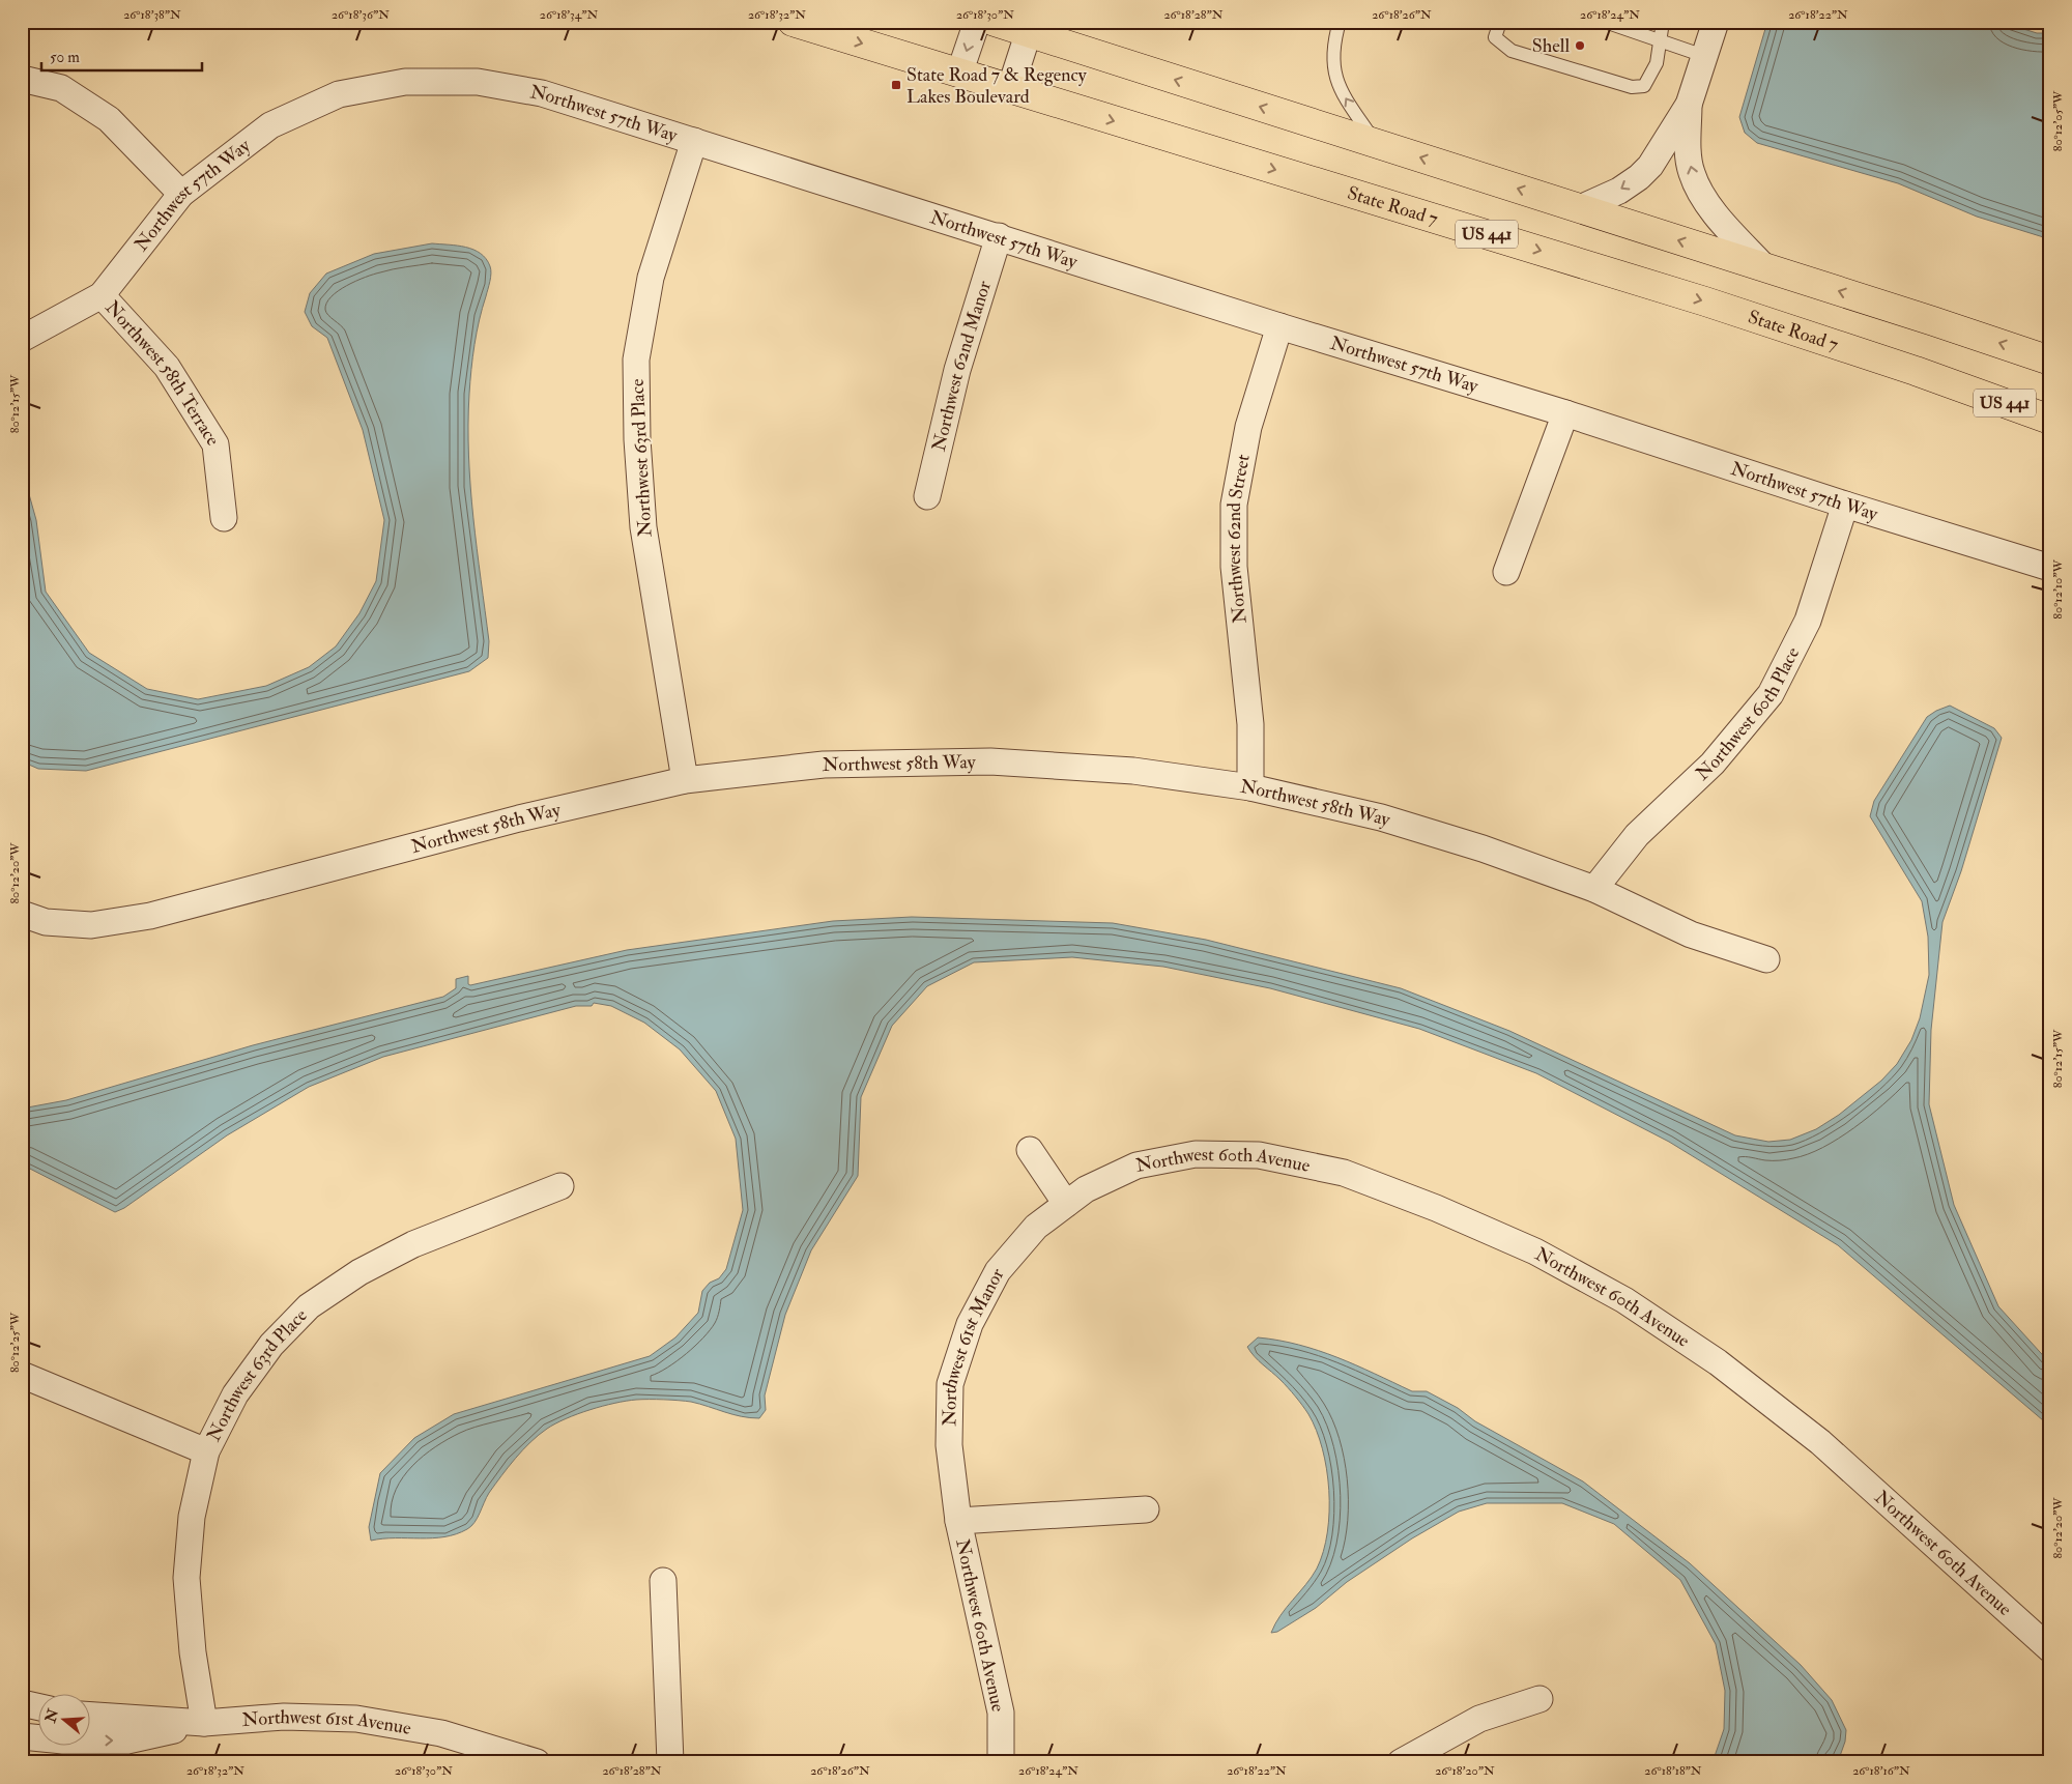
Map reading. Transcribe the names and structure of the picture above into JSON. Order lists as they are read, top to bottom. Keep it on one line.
{"streets":{"main road":["State Road 7","US 441"],"street":["Northwest 57th Way","Northwest 62nd Manor","Northwest 58th Terrace","Northwest 63rd Place","Northwest 62nd Street","Northwest 60th Place","Northwest 58th Way","Northwest 60th Avenue","Northwest 61st Manor","Northwest 61st Avenue"]},"crossings":[["Northwest 57th Way","Northwest 62nd Manor"],["Northwest 57th Way","Northwest 58th Terrace"],["Northwest 57th Way","Northwest 63rd Place"],["Northwest 57th Way","Northwest 62nd Street"],["Northwest 57th Way","Northwest 60th Place"],["Northwest 63rd Place","Northwest 58th Way"],["Northwest 63rd Place","Northwest 61st Avenue"],["Northwest 62nd Street","Northwest 58th Way"],["Northwest 60th Place","Northwest 58th Way"],["Northwest 60th Avenue","Northwest 61st Manor"]],"places":{"other":["Shell"],"transit":["State Road 7 & Regency Lakes Boulevard"]},"scale_bar":"50 m","north":"left","coordinates":["26°18'38\"N","26°18'36\"N","26°18'34\"N","26°18'32\"N","26°18'30\"N","26°18'28\"N","26°18'26\"N","26°18'24\"N","26°18'22\"N","80°12'05\"W","80°12'15\"W","80°12'10\"W","80°12'20\"W","80°12'25\"W","26°18'20\"N","26°18'18\"N","26°18'16\"N"]}
